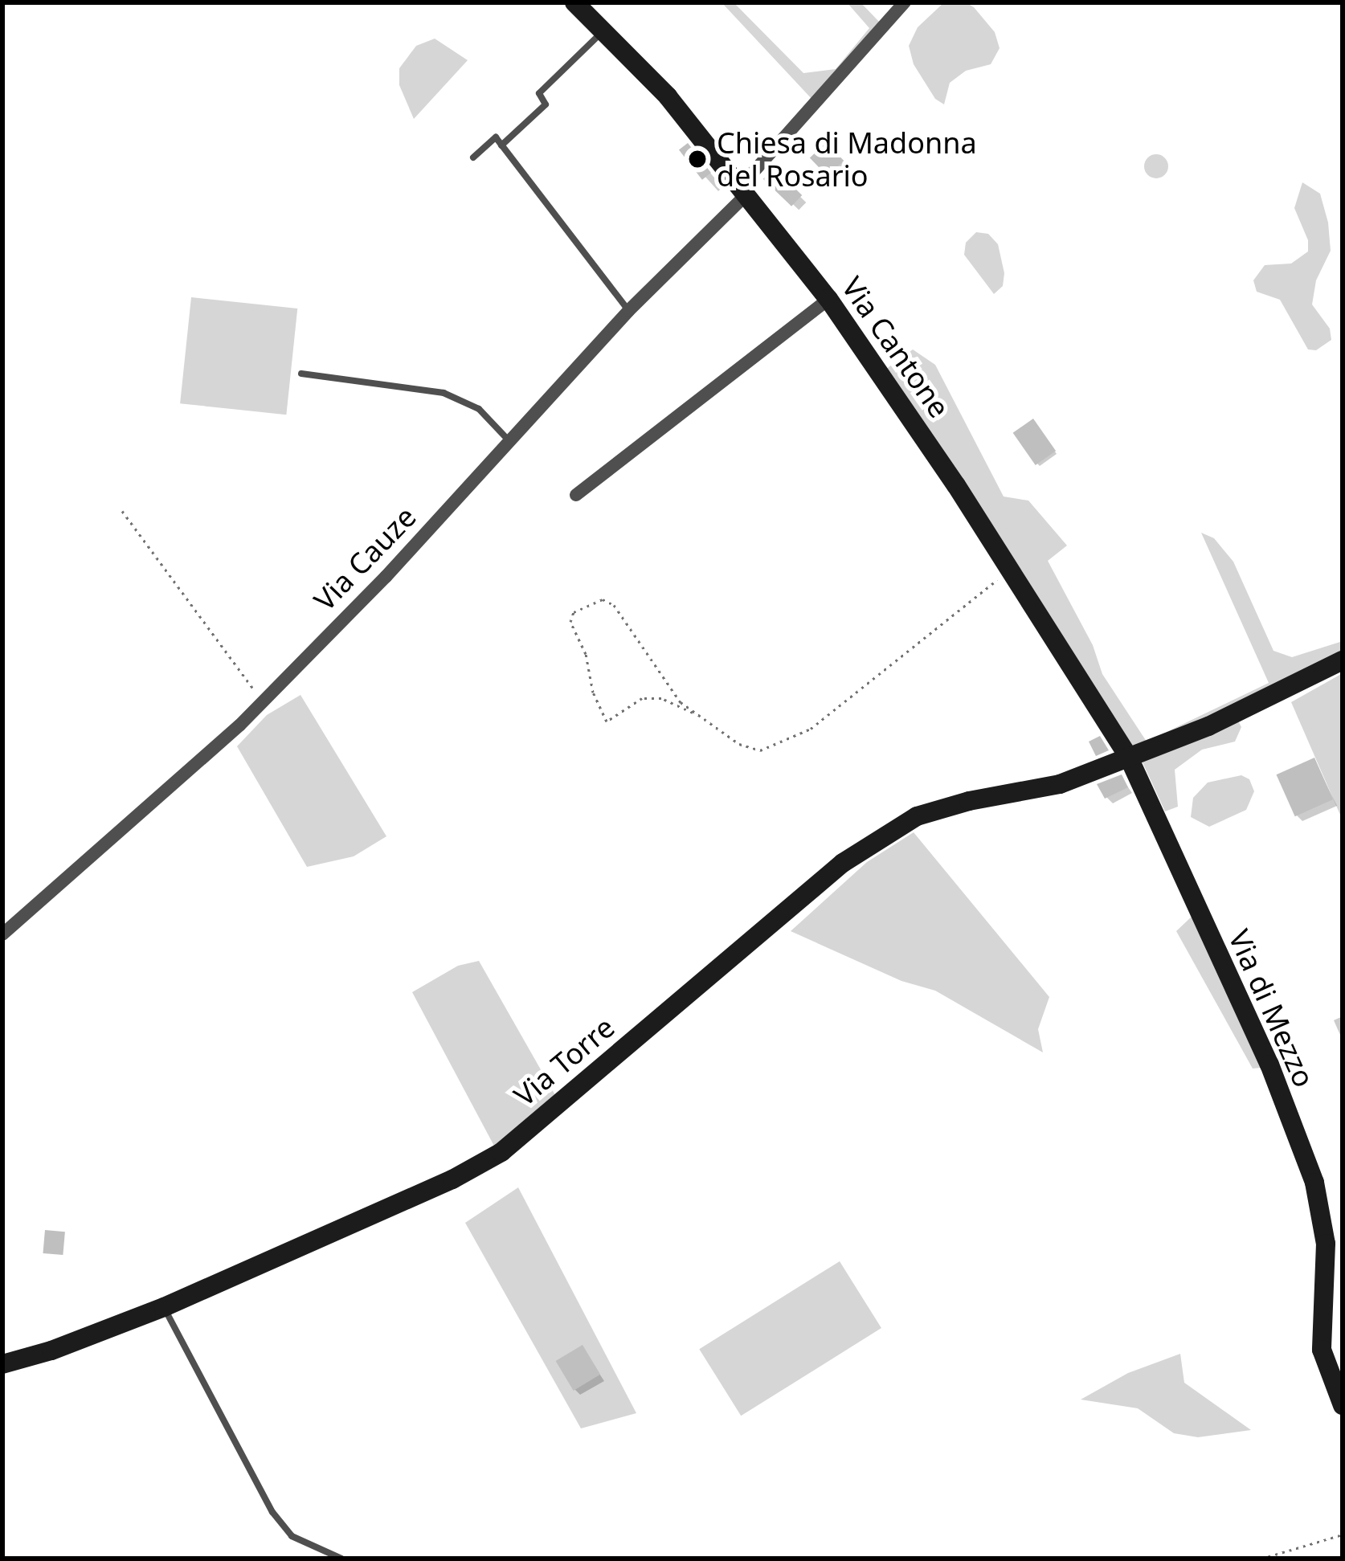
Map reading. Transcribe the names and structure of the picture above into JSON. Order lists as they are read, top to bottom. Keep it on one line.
{"streets":{"main road":["Via Cantone","Via di Mezzo","Via Torre"],"street":["Via Cauze"]},"crossings":[["Via Cantone","Via Cauze"],["Via Cantone","Via di Mezzo"],["Via Cantone","Via Torre"],["Via di Mezzo","Via Torre"]],"places":["Chiesa di Madonna del Rosario"]}
